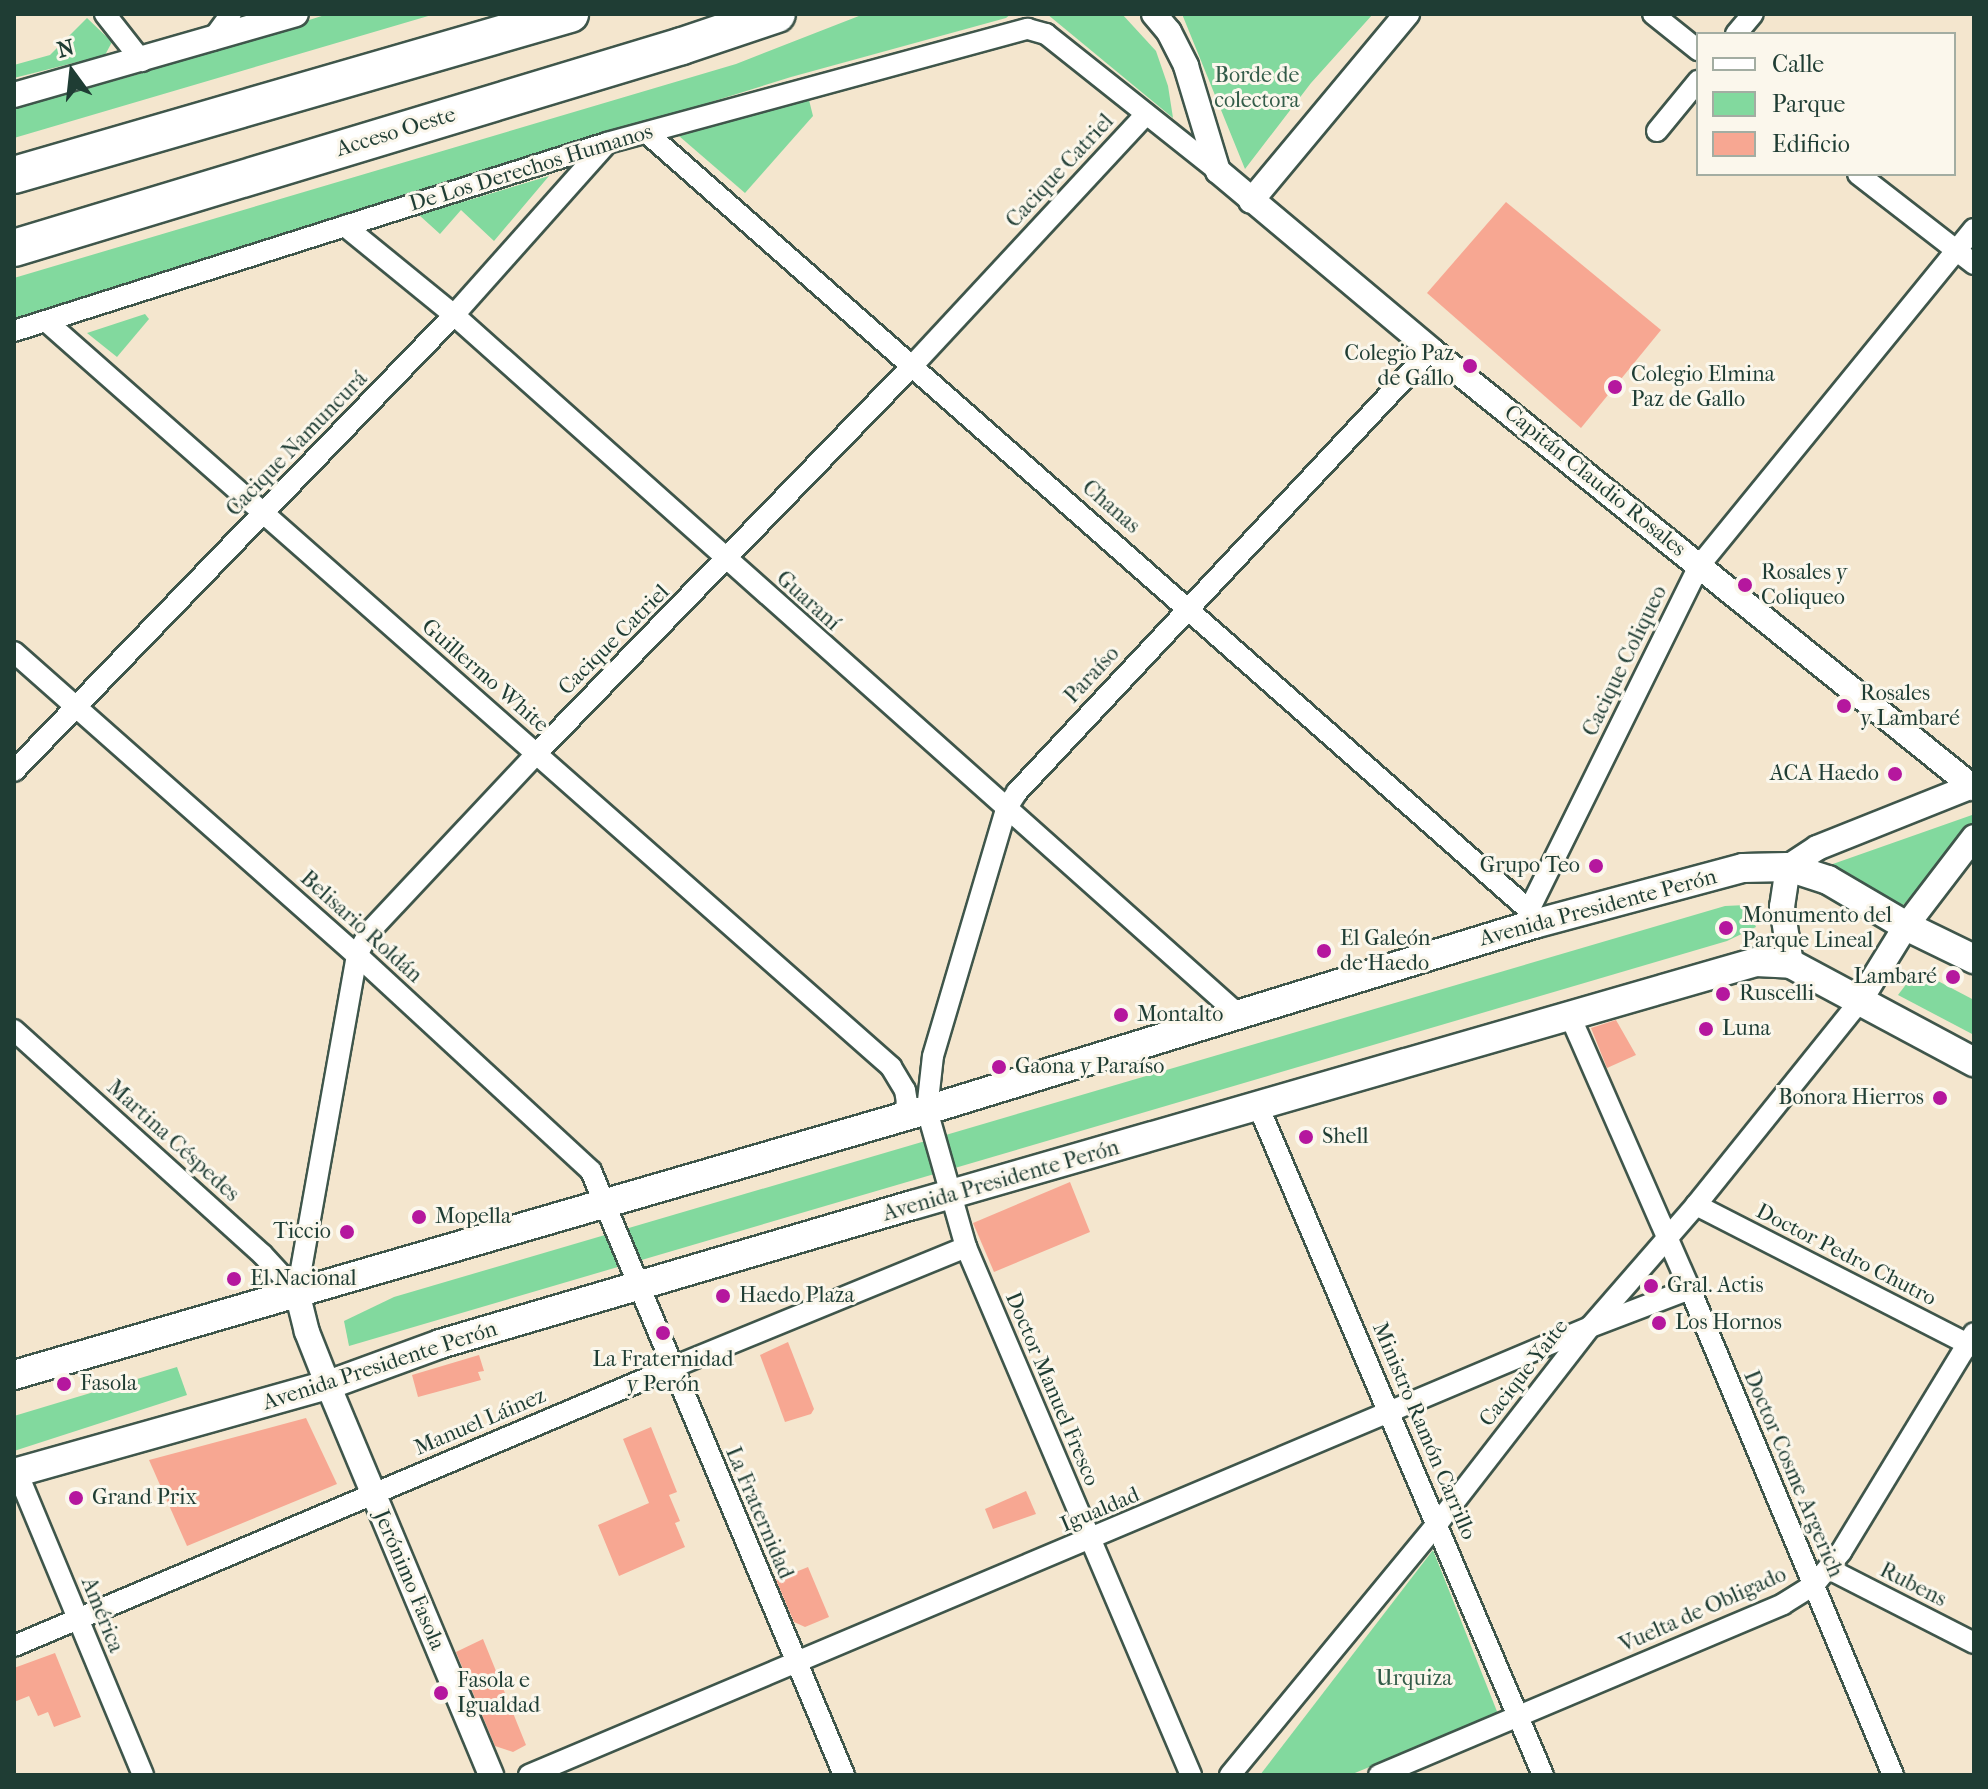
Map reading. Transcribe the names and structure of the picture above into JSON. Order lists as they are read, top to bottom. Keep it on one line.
{"streets":{"highway":["Acceso Oeste"],"main road":["Avenida Presidente Perón"],"street":["De Los Derechos Humanos","Cacique Catriel","Cacique Namuncurá","Capitán Claudio Rosales","Chanas","Guaraní","Cacique Coliqueo","Paraíso","Guillermo White","Belisario Roldán","Martina Céspedes","Doctor Pedro Chutro","Cacique Yaite","Doctor Manuel Fresco","Manuel Láinez","Ministro Ramón Carrillo","Doctor Cosme Argerich","Igualdad","La Fraternidad","Jerónimo Fasola","Rubens","Vuelta de Obligado","América"]},"crossings":[["De Los Derechos Humanos","Cacique Namuncurá"],["De Los Derechos Humanos","Capitán Claudio Rosales"],["De Los Derechos Humanos","Chanas"],["De Los Derechos Humanos","Guaraní"],["De Los Derechos Humanos","Guillermo White"],["Cacique Catriel","Capitán Claudio Rosales"],["Cacique Catriel","Chanas"],["Cacique Catriel","Guaraní"],["Cacique Catriel","Guillermo White"],["Cacique Catriel","Avenida Presidente Perón"],["Cacique Catriel","Belisario Roldán"],["Cacique Catriel","Martina Céspedes"],["Cacique Catriel","Jerónimo Fasola"],["Cacique Namuncurá","Guaraní"],["Cacique Namuncurá","Guillermo White"],["Cacique Namuncurá","Belisario Roldán"],["Capitán Claudio Rosales","Cacique Coliqueo"],["Capitán Claudio Rosales","Paraíso"],["Chanas","Cacique Coliqueo"],["Chanas","Paraíso"],["Chanas","Avenida Presidente Perón"],["Guaraní","Paraíso"],["Guaraní","Avenida Presidente Perón"],["Cacique Coliqueo","Avenida Presidente Perón"],["Paraíso","Guillermo White"],["Paraíso","Avenida Presidente Perón"],["Paraíso","Doctor Manuel Fresco"],["Guillermo White","Avenida Presidente Perón"],["Guillermo White","Doctor Manuel Fresco"],["Avenida Presidente Perón","Belisario Roldán"],["Avenida Presidente Perón","Martina Céspedes"],["Avenida Presidente Perón","Cacique Yaite"],["Avenida Presidente Perón","Doctor Manuel Fresco"],["Avenida Presidente Perón","Ministro Ramón Carrillo"],["Avenida Presidente Perón","Doctor Cosme Argerich"],["Avenida Presidente Perón","La Fraternidad"],["Avenida Presidente Perón","Jerónimo Fasola"],["Avenida Presidente Perón","América"],["Belisario Roldán","La Fraternidad"],["Martina Céspedes","Jerónimo Fasola"],["Doctor Pedro Chutro","Cacique Yaite"],["Doctor Pedro Chutro","Vuelta de Obligado"],["Cacique Yaite","Ministro Ramón Carrillo"],["Cacique Yaite","Doctor Cosme Argerich"],["Cacique Yaite","Igualdad"],["Doctor Manuel Fresco","Manuel Láinez"],["Doctor Manuel Fresco","Igualdad"],["Manuel Láinez","La Fraternidad"],["Manuel Láinez","Jerónimo Fasola"],["Manuel Láinez","América"],["Ministro Ramón Carrillo","Igualdad"],["Ministro Ramón Carrillo","Vuelta de Obligado"],["Doctor Cosme Argerich","Igualdad"],["Doctor Cosme Argerich","Vuelta de Obligado"],["Igualdad","La Fraternidad"],["Rubens","Vuelta de Obligado"]],"parks":["Borde de colectora","Urquiza"],"places":["Colegio Paz de Gallo","Colegio Elmina Paz de Gallo","Rosales y Coliqueo","Rosales y Lambaré","ACA Haedo","Grupo Teo","Monumento del Parque Lineal","El Galeón de Haedo","Lambaré","Ruscelli","Montalto","Luna","Gaona y Paraíso","Bonora Hierros","Shell","Mopella","Ticcio","El Nacional","Gral. Actis","Haedo Plaza","Los Hornos","La Fraternidad y Perón","Fasola","Grand Prix","Fasola e Igualdad"],"legend":["Calle","Parque","Edificio"],"north":"top"}
